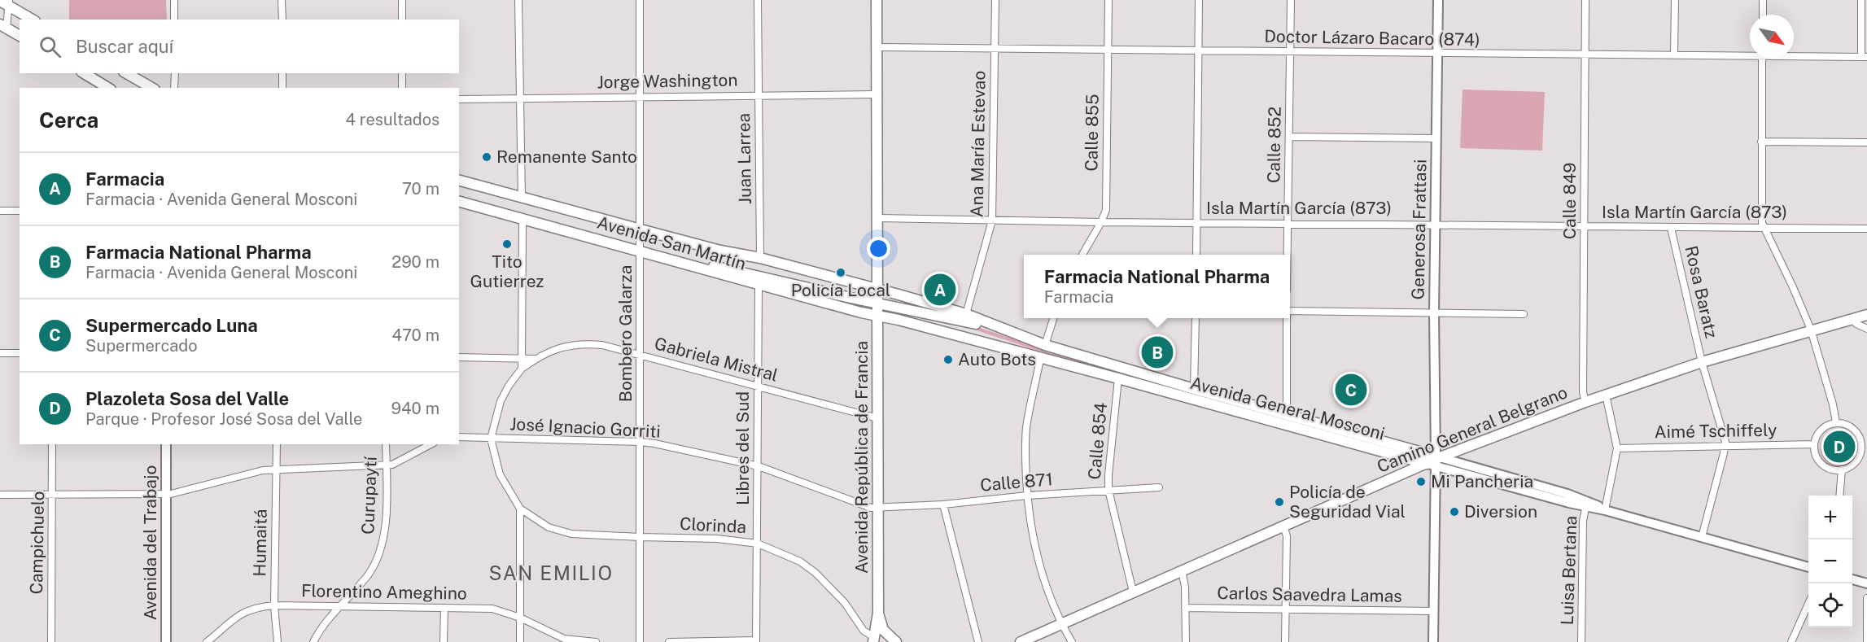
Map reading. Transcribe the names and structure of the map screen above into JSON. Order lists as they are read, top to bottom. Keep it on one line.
{"streets":{"main road":["Generosa Frattasi","Avenida San Martín","Avenida General Mosconi","Camino General Belgrano","Avenida República de Francia","Avenida del Trabajo"],"street":["Doctor Lázaro Bacaro (874)","Jorge Washington","Calle 855","Ana María Estevao","Calle 852","Juan Larrea","Calle 849","Isla Martín García (873)","Rosa Baratz","Bombero Galarza","Gabriela Mistral","José Ignacio Gorriti","Aimé Tschiffely","Calle 854","Libres del Sud","Calle 871","Curupaytí","Clorinda","Campichuelo","Humaitá","Luisa Bertana","Florentino Ameghino","Carlos Saavedra Lamas"]},"crossings":[["Doctor Lázaro Bacaro (874)","Calle 855"],["Doctor Lázaro Bacaro (874)","Ana María Estevao"],["Doctor Lázaro Bacaro (874)","Calle 852"],["Doctor Lázaro Bacaro (874)","Calle 849"],["Doctor Lázaro Bacaro (874)","Generosa Frattasi"],["Doctor Lázaro Bacaro (874)","Avenida República de Francia"],["Jorge Washington","Juan Larrea"],["Jorge Washington","Bombero Galarza"],["Jorge Washington","Avenida República de Francia"],["Calle 855","Isla Martín García (873)"],["Ana María Estevao","Isla Martín García (873)"],["Ana María Estevao","Avenida General Mosconi"],["Calle 852","Isla Martín García (873)"],["Juan Larrea","Avenida San Martín"],["Calle 849","Isla Martín García (873)"],["Calle 849","Camino General Belgrano"],["Isla Martín García (873)","Generosa Frattasi"],["Isla Martín García (873)","Rosa Baratz"],["Isla Martín García (873)","Avenida República de Francia"],["Generosa Frattasi","Avenida General Mosconi"],["Generosa Frattasi","Camino General Belgrano"],["Generosa Frattasi","Carlos Saavedra Lamas"],["Avenida San Martín","Bombero Galarza"],["Avenida San Martín","Avenida General Mosconi"],["Avenida San Martín","Libres del Sud"],["Avenida San Martín","Avenida República de Francia"],["Rosa Baratz","Camino General Belgrano"],["Rosa Baratz","Aimé Tschiffely"],["Bombero Galarza","Gabriela Mistral"],["Bombero Galarza","José Ignacio Gorriti"],["Bombero Galarza","Clorinda"],["Gabriela Mistral","José Ignacio Gorriti"],["Gabriela Mistral","Libres del Sud"],["Gabriela Mistral","Avenida República de Francia"],["Avenida General Mosconi","Camino General Belgrano"],["Avenida General Mosconi","Calle 854"],["Avenida General Mosconi","Avenida República de Francia"],["Avenida General Mosconi","Luisa Bertana"],["José Ignacio Gorriti","Libres del Sud"],["José Ignacio Gorriti","Avenida República de Francia"],["José Ignacio Gorriti","Calle 871"],["Camino General Belgrano","Calle 854"],["Camino General Belgrano","Luisa Bertana"],["Aimé Tschiffely","Luisa Bertana"],["Calle 854","Calle 871"],["Libres del Sud","Clorinda"],["Avenida República de Francia","Calle 871"],["Avenida República de Francia","Clorinda"],["Curupaytí","Florentino Ameghino"],["Humaitá","Florentino Ameghino"]],"districts":["SAN EMILIO"],"places":["Remanente Santo","Tito Gutierrez","Policía Local","Auto Bots","Mi Pancheria","Policía de Seguridad Vial","Diversion"],"north":"bottom right","page":{"search":"Buscar aquí","heading":["Cerca","4 resultados"],"list":[{"mark":"A","name":"Farmacia","note":"Farmacia · Avenida General Mosconi","value":"70 m"},{"mark":"B","name":"Farmacia National Pharma","note":"Farmacia · Avenida General Mosconi","value":"290 m"},{"mark":"C","name":"Supermercado Luna","note":"Supermercado","value":"470 m"},{"mark":"D","name":"Plazoleta Sosa del Valle","note":"Parque · Profesor José Sosa del Valle","value":"940 m"}],"popup":["Farmacia National Pharma","Farmacia"],"pins":["A","B","C","D"],"map_buttons":["+","−"]}}
